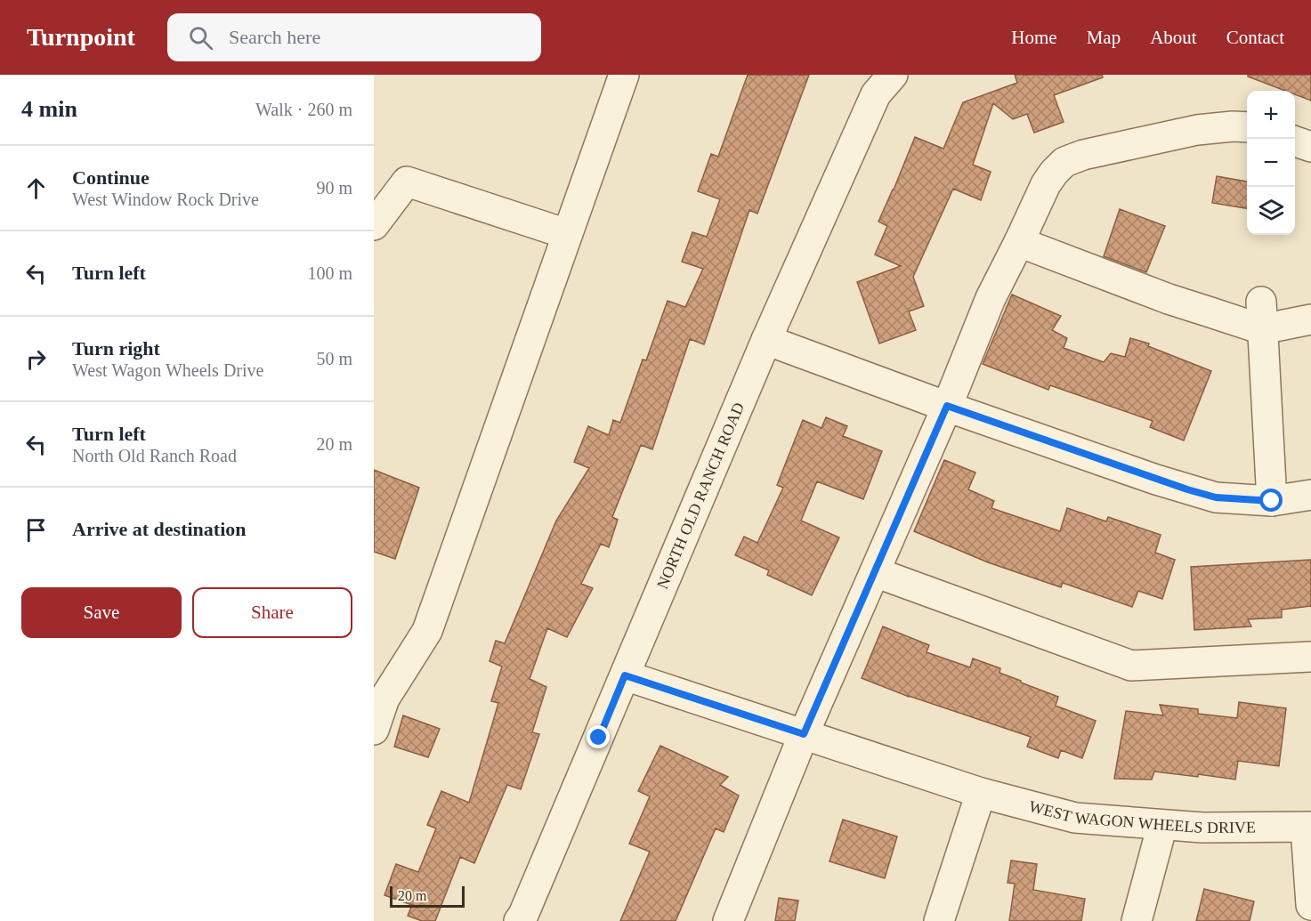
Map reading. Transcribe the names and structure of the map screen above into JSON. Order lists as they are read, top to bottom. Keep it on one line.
{"streets":{"street":["NORTH OLD RANCH ROAD","WEST WAGON WHEELS DRIVE"]},"crossings":[["NORTH OLD RANCH ROAD","WEST WAGON WHEELS DRIVE"]],"scale_bar":"20 m","page":{"header":"Turnpoint","search":"Search here","nav":["Home","Map","About","Contact"],"heading":["4 min","Walk · 260 m"],"map_buttons":["+","−"],"list":[["Continue","West Window Rock Drive","90 m"],["Turn left","100 m"],["Turn right","West Wagon Wheels Drive","50 m"],["Turn left","North Old Ranch Road","20 m"],"Arrive at destination"],"buttons":["Save","Share"],"scale":"20 m"}}
